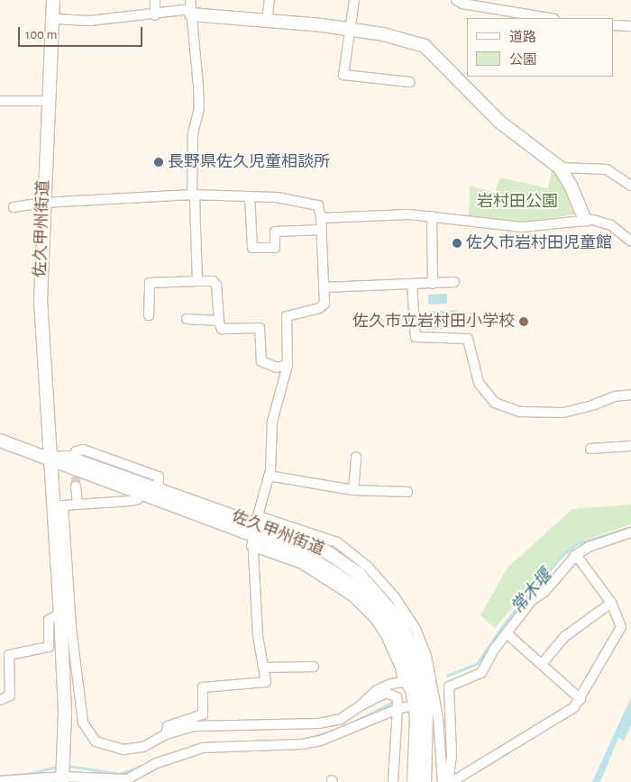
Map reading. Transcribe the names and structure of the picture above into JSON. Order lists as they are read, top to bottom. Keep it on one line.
{"streets":{"main road":["佐久甲州街道"]},"water":["常木堰"],"parks":["岩村田公園"],"places":["長野県佐久児童相談所","佐久市岩村田児童館","佐久市立岩村田小学校"],"legend":["道路","公園"],"scale_bar":"100 m"}
